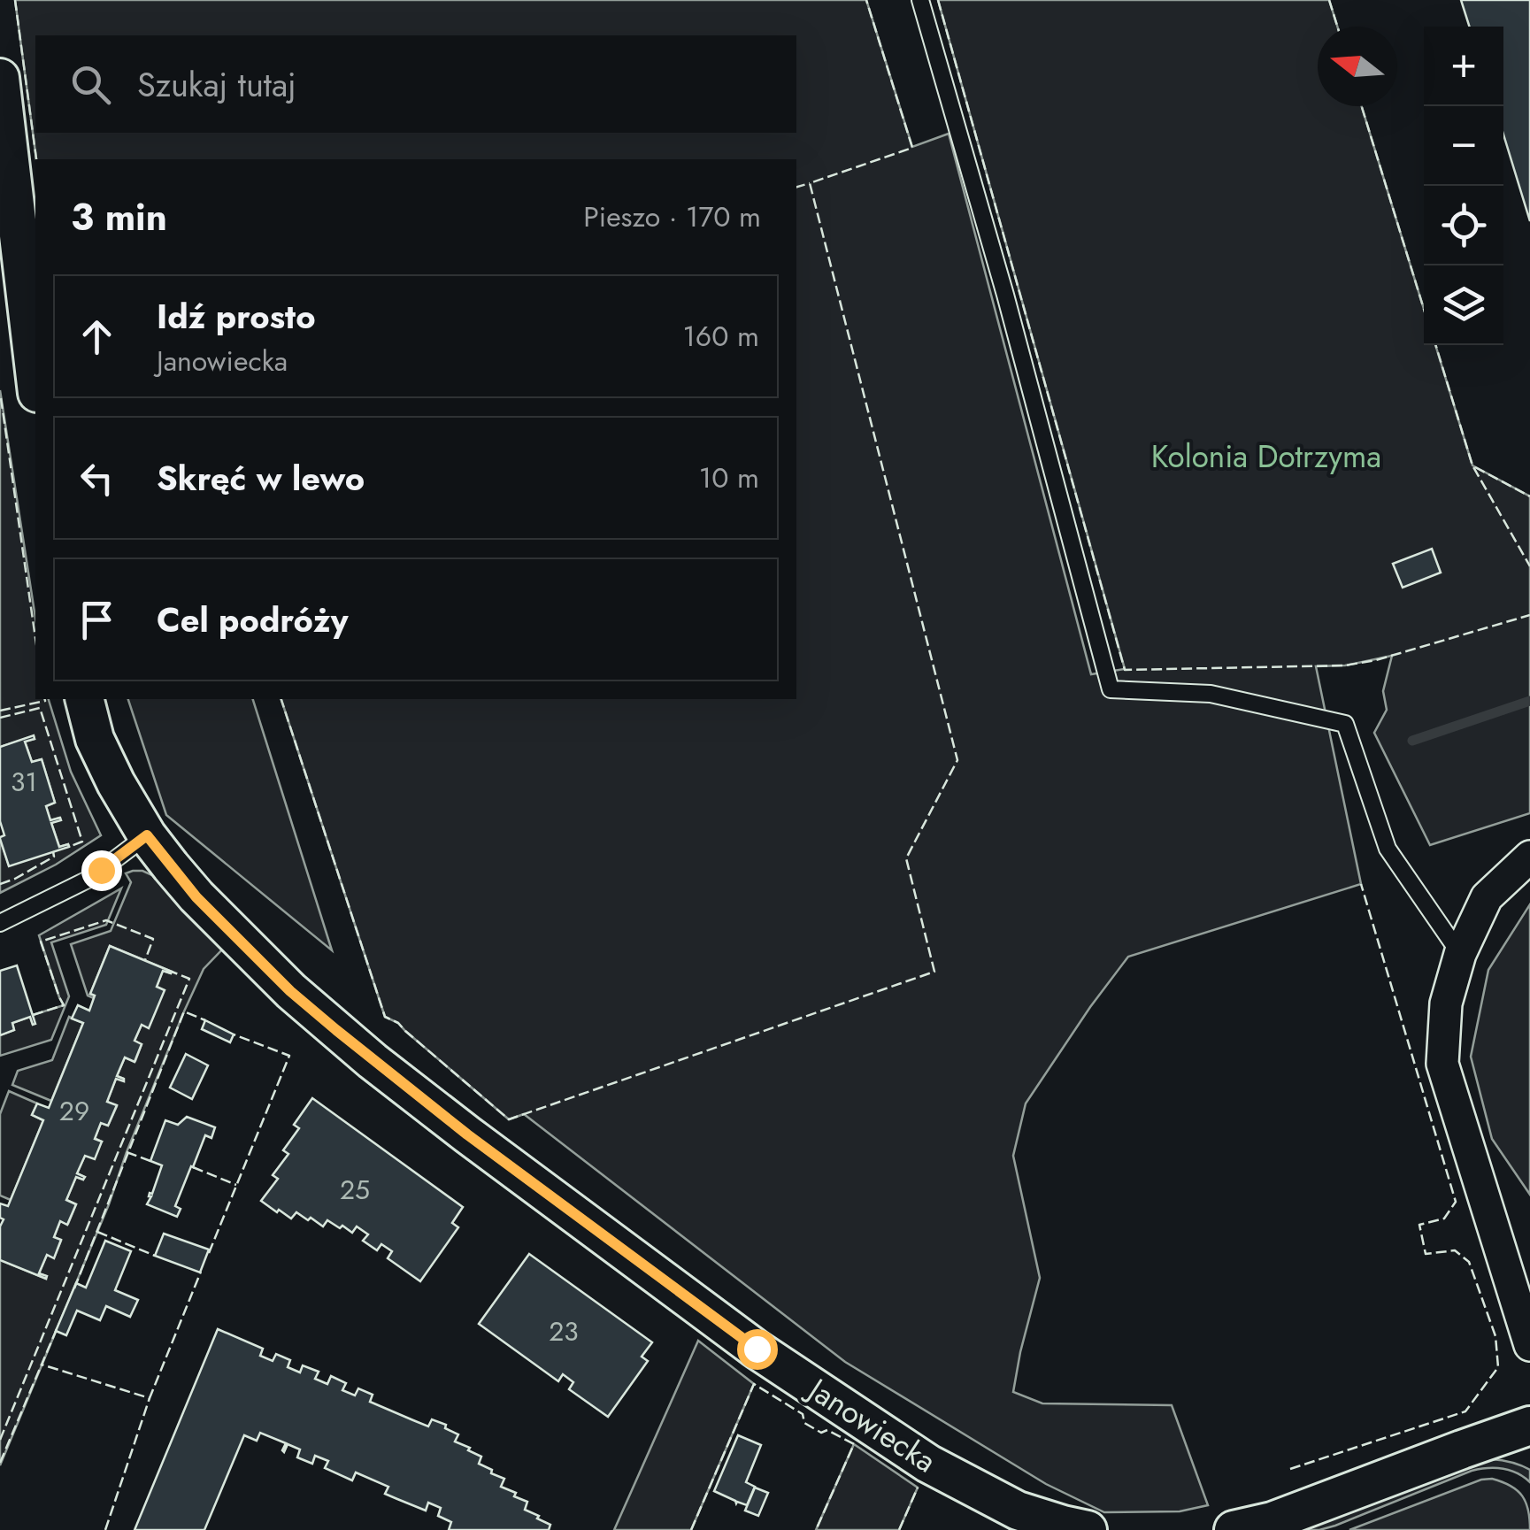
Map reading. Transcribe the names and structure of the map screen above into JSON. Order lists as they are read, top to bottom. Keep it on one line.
{"streets":{"street":["Janowiecka"]},"parks":["Kolonia Dotrzyma"],"house_numbers":["31","29","25","23"],"north":"left","page":{"map_buttons":["+","−"],"search":"Szukaj tutaj","heading":["3 min","Pieszo · 170 m"],"list":[["Idź prosto","Janowiecka","160 m"],["Skręć w lewo","10 m"],"Cel podróży"]}}
